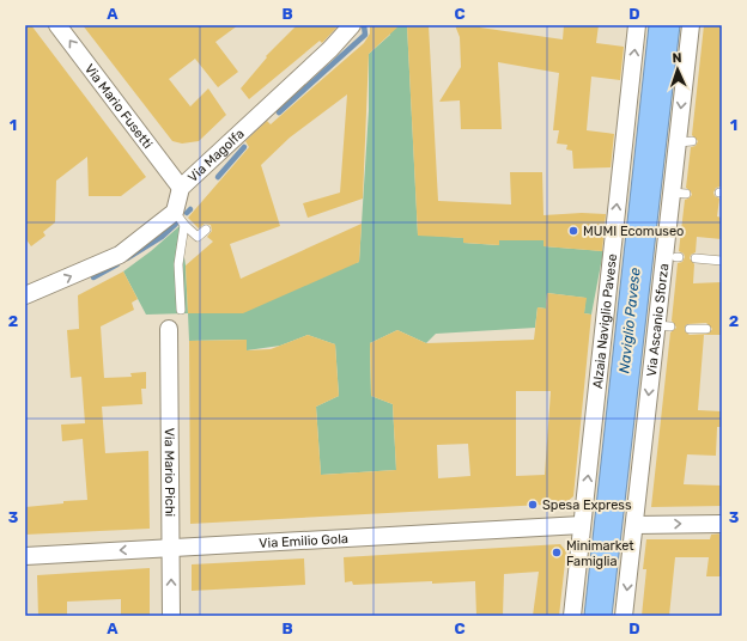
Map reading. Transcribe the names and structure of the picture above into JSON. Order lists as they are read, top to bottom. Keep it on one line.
{"streets":{"street":["Via Mario Fusetti","Via Magolfa","Alzaia Naviglio Pavese","Via Ascanio Sforza","Via Mario Pichi","Via Emilio Gola"]},"crossings":[["Via Mario Fusetti","Via Magolfa"],["Alzaia Naviglio Pavese","Via Emilio Gola"],["Via Mario Pichi","Via Emilio Gola"]],"one_way":["Via Mario Fusetti","Alzaia Naviglio Pavese","Via Ascanio Sforza"],"water":["Naviglio Pavese"],"places":["MUMI Ecomuseo","Spesa Express","Minimarket Famiglia"],"north":"top","grid":{"columns":["A","B","C","D"],"rows":["1","2","3"]}}
